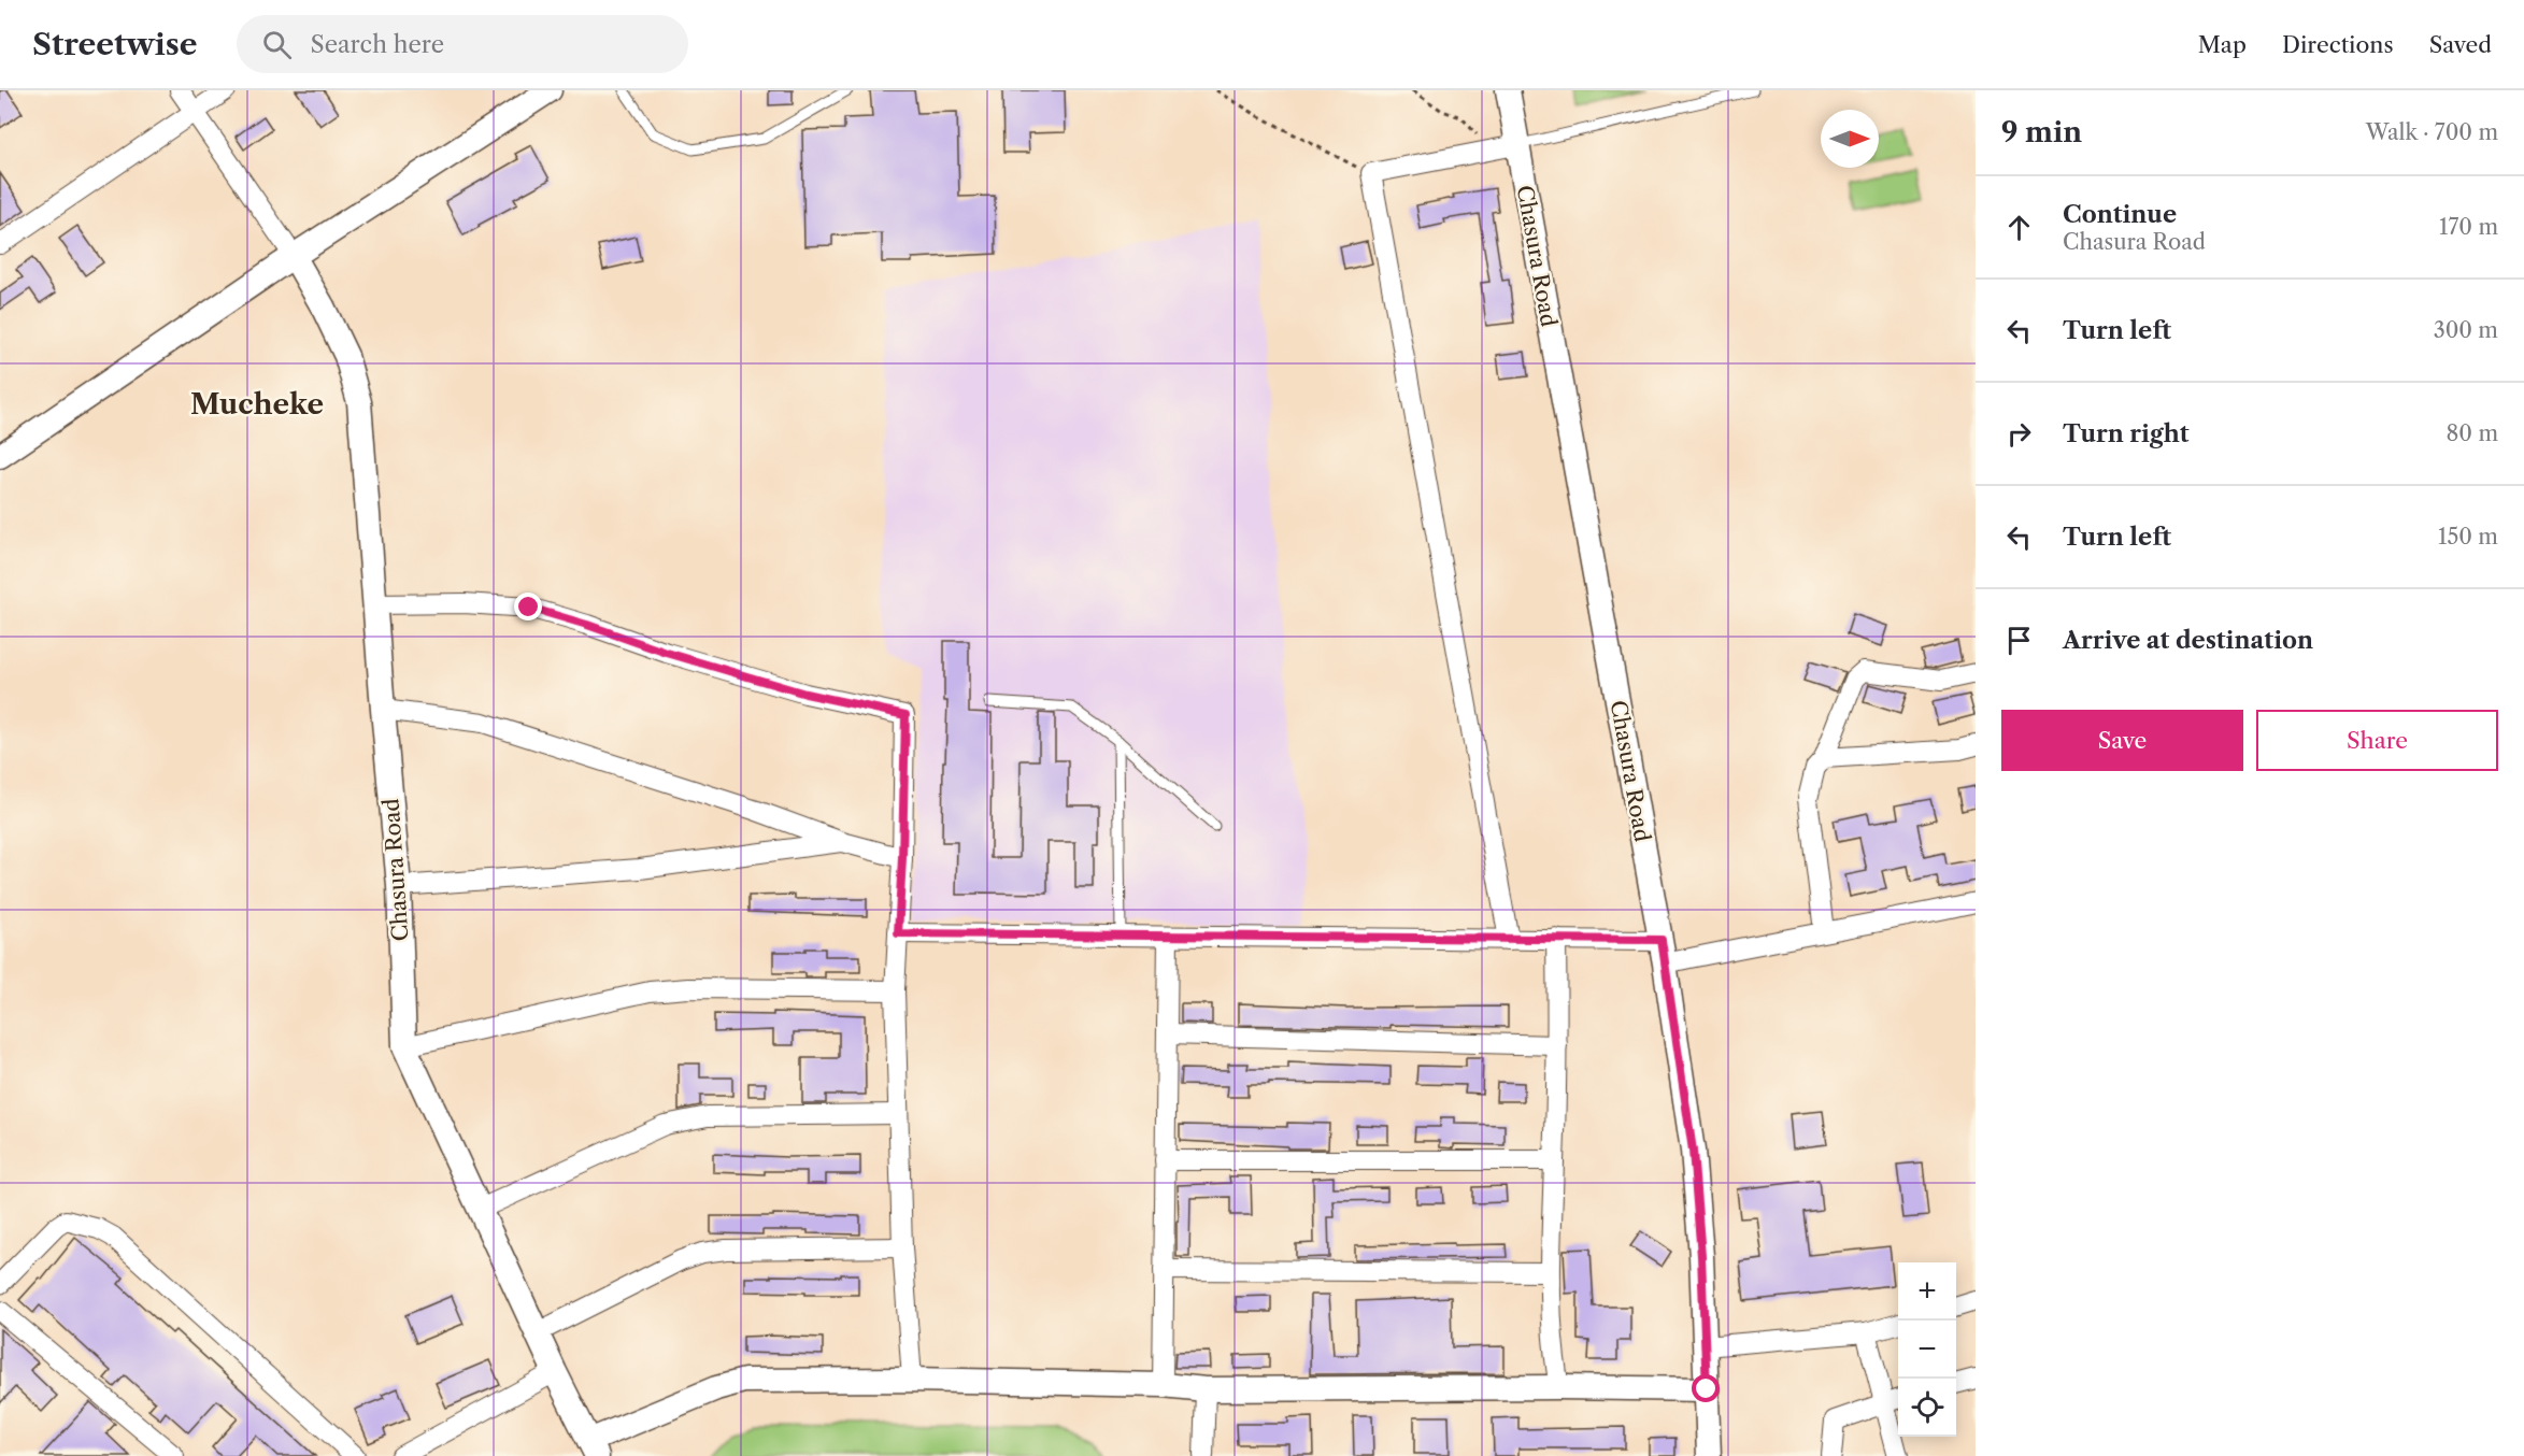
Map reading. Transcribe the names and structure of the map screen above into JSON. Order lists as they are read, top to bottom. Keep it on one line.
{"streets":{"street":["Chasura Road"]},"districts":["Mucheke"],"north":"right","page":{"header":"Streetwise","search":"Search here","nav":["Map","Directions","Saved"],"heading":["9 min","Walk · 700 m"],"list":[["Continue","Chasura Road","170 m"],["Turn left","300 m"],["Turn right","80 m"],["Turn left","150 m"],"Arrive at destination"],"buttons":["Save","Share"],"map_buttons":["+","−"]}}
